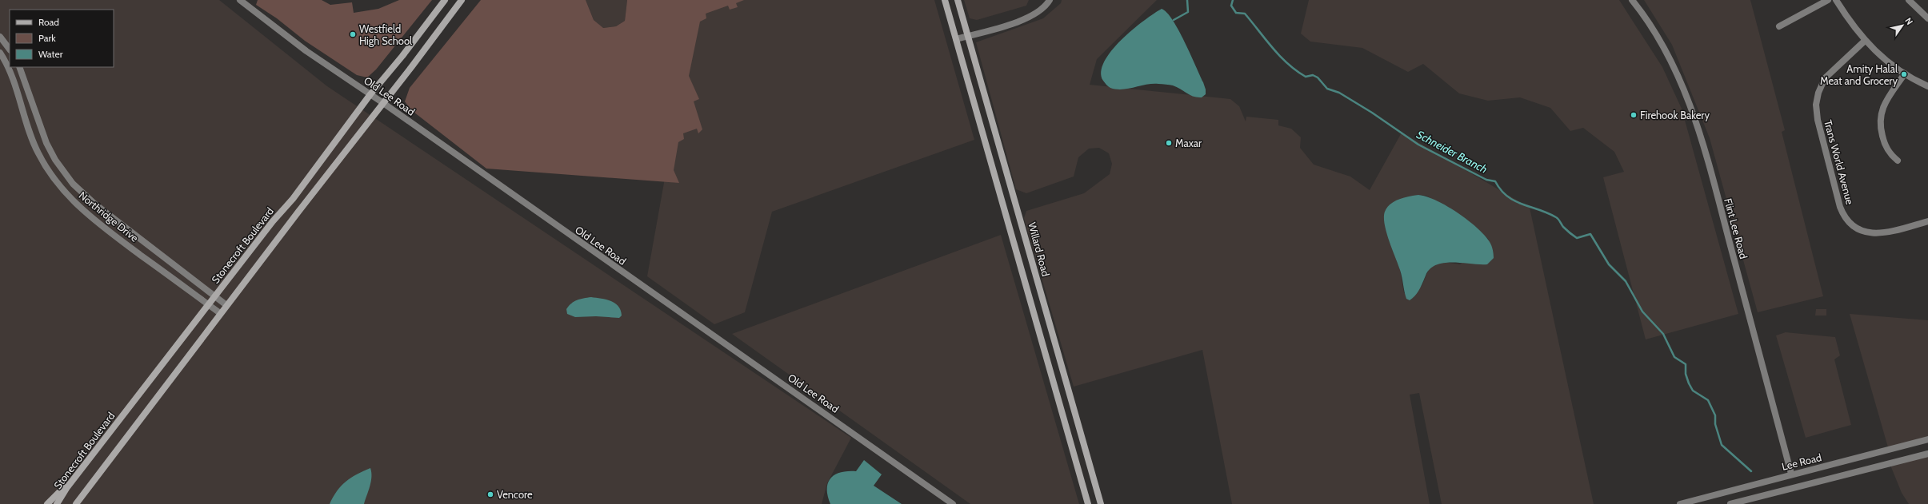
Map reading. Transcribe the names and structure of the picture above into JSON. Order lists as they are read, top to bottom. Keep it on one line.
{"streets":{"main road":["Stonecroft Boulevard","Willard Road"],"street":["Old Lee Road","Trans World Avenue","Northridge Drive","Flint Lee Road","Lee Road"]},"crossings":[["Old Lee Road","Stonecroft Boulevard"],["Northridge Drive","Stonecroft Boulevard"],["Flint Lee Road","Lee Road"]],"water":["Schneider Branch"],"places":["Westfield High School","Amity Halal Meat and Grocery","Firehook Bakery","Maxar","Vencore"],"legend":["Road","Park","Water"],"north":"top right"}
